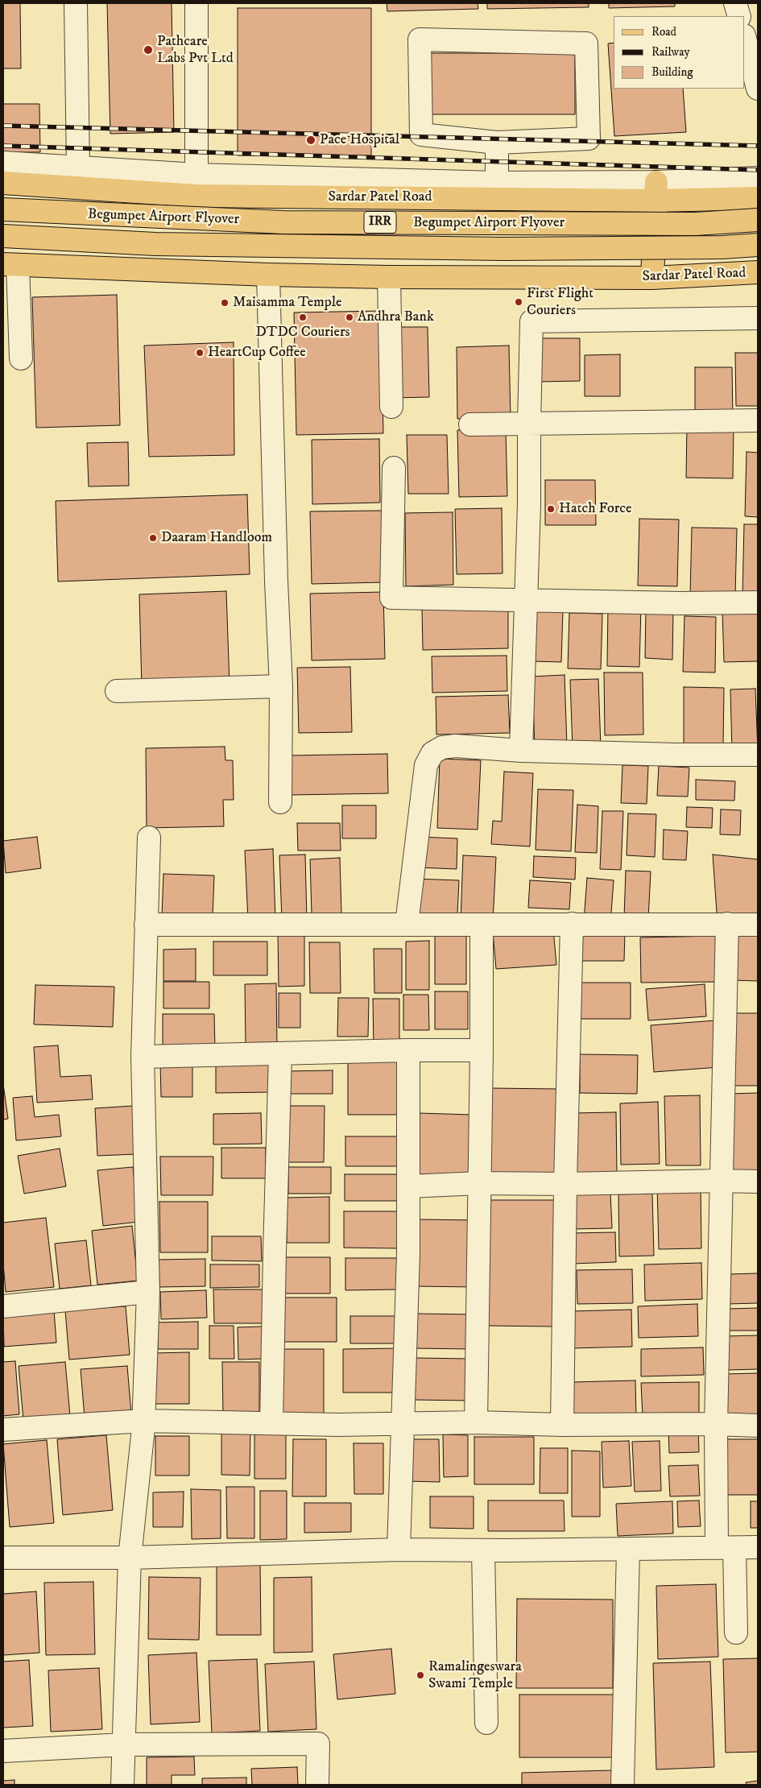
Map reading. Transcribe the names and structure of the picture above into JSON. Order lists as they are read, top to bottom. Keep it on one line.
{"streets":{"main road":["Sardar Patel Road","Begumpet Airport Flyover","IRR"]},"places":["Pathcare Labs Pvt Ltd","Pace Hospital","First Flight Couriers","Maisamma Temple","DTDC Couriers","Andhra Bank","HeartCup Coffee","Hatch Force","Daaram Handloom","Ramalingeswara Swami Temple"],"legend":["Road","Railway","Building"]}
